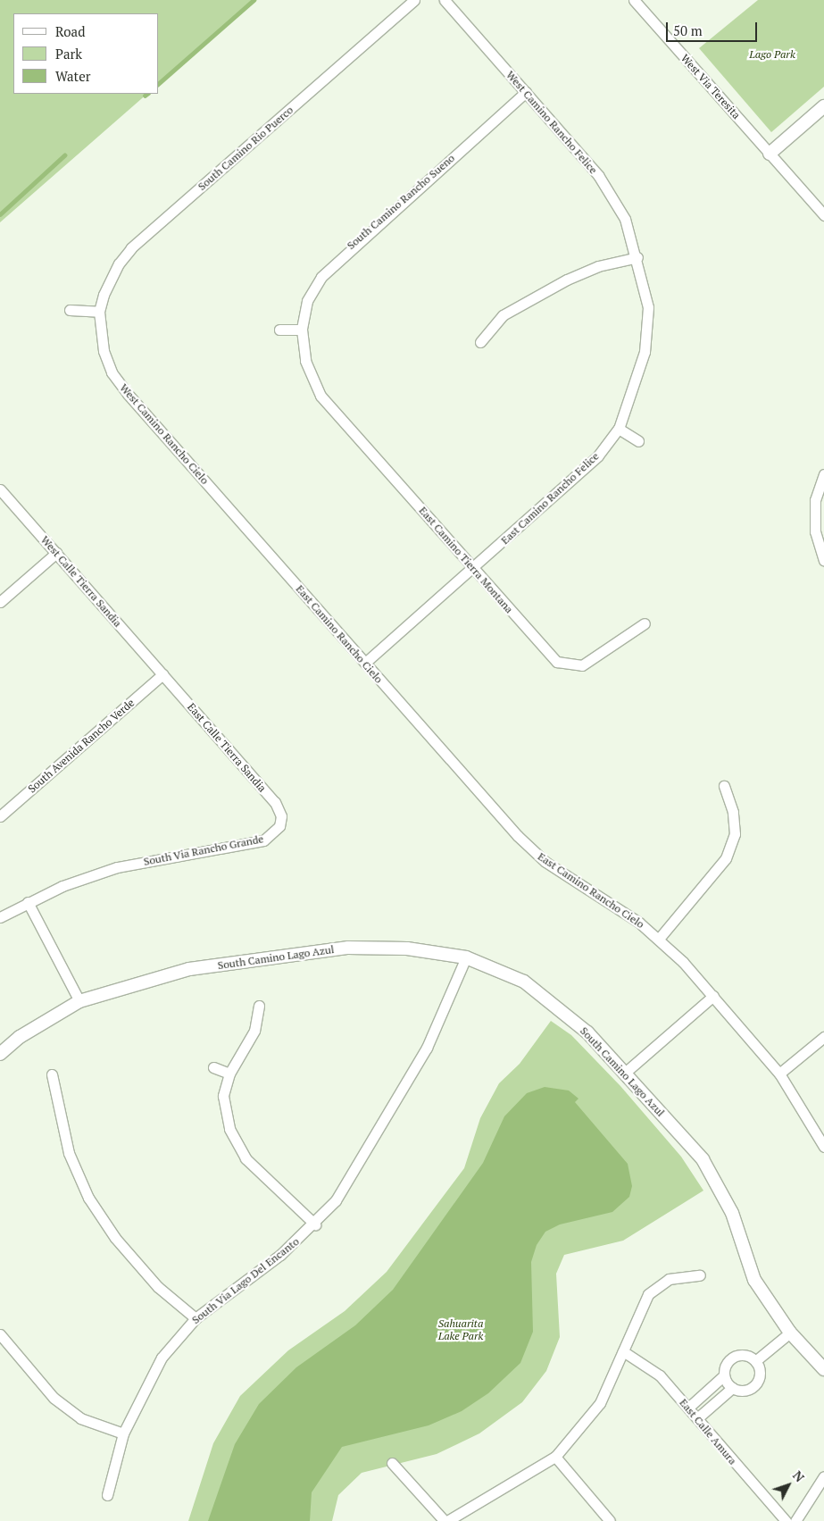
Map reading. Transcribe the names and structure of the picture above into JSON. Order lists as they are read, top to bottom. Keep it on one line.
{"streets":{"street":["West Via Teresita","West Camino Rancho Felice","South Camino Rio Puerco","South Camino Rancho Sueno","West Camino Rancho Cielo","East Camino Rancho Felice","East Camino Tierra Montana","West Calle Tierra Sandia","East Camino Rancho Cielo","South Avenida Rancho Verde","East Calle Tierra Sandia","South Via Rancho Grande","South Camino Lago Azul","South Via Lago Del Encanto","East Calle Amura"]},"crossings":[["West Camino Rancho Felice","South Camino Rancho Sueno"],["West Camino Rancho Felice","East Camino Rancho Felice"],["South Camino Rio Puerco","West Camino Rancho Cielo"],["South Camino Rancho Sueno","East Camino Tierra Montana"],["West Camino Rancho Cielo","East Camino Rancho Cielo"],["East Camino Rancho Felice","East Camino Tierra Montana"],["East Camino Rancho Felice","East Camino Rancho Cielo"],["West Calle Tierra Sandia","South Avenida Rancho Verde"],["West Calle Tierra Sandia","East Calle Tierra Sandia"],["South Avenida Rancho Verde","East Calle Tierra Sandia"],["East Calle Tierra Sandia","South Via Rancho Grande"],["South Camino Lago Azul","South Via Lago Del Encanto"]],"parks":["Lago Park","Sahuarita Lake Park"],"legend":["Road","Park","Water"],"scale_bar":"50 m","north":"top right"}
